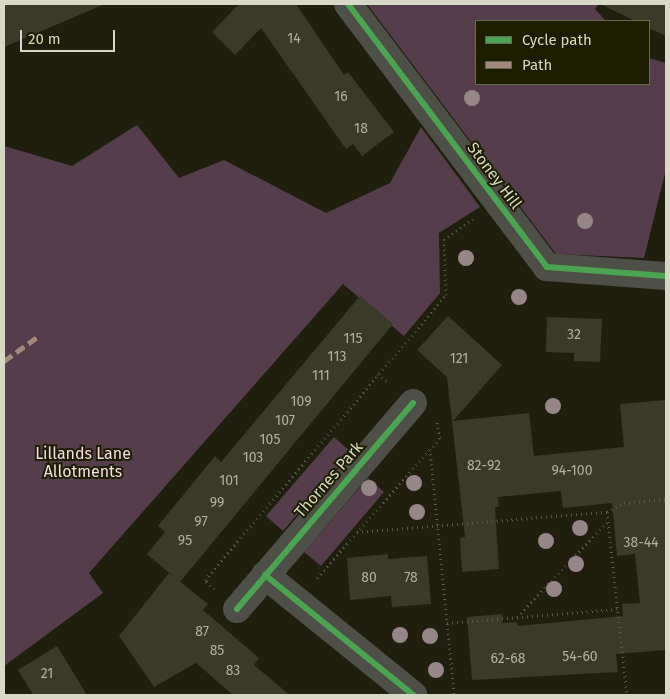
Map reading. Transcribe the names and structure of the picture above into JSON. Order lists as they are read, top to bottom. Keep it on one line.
{"streets":{"street":["Stoney Hill","Thornes Park"]},"parks":["Lillands Lane Allotments"],"house_numbers":["14","16","18","32","115","113","121","111","109","107","105","103","82-92","94-100","101","99","97","95","38-44","80","78","87","85","54-60","62-68","83","21"],"legend":["Cycle path","Path"],"scale_bar":"20 m"}
